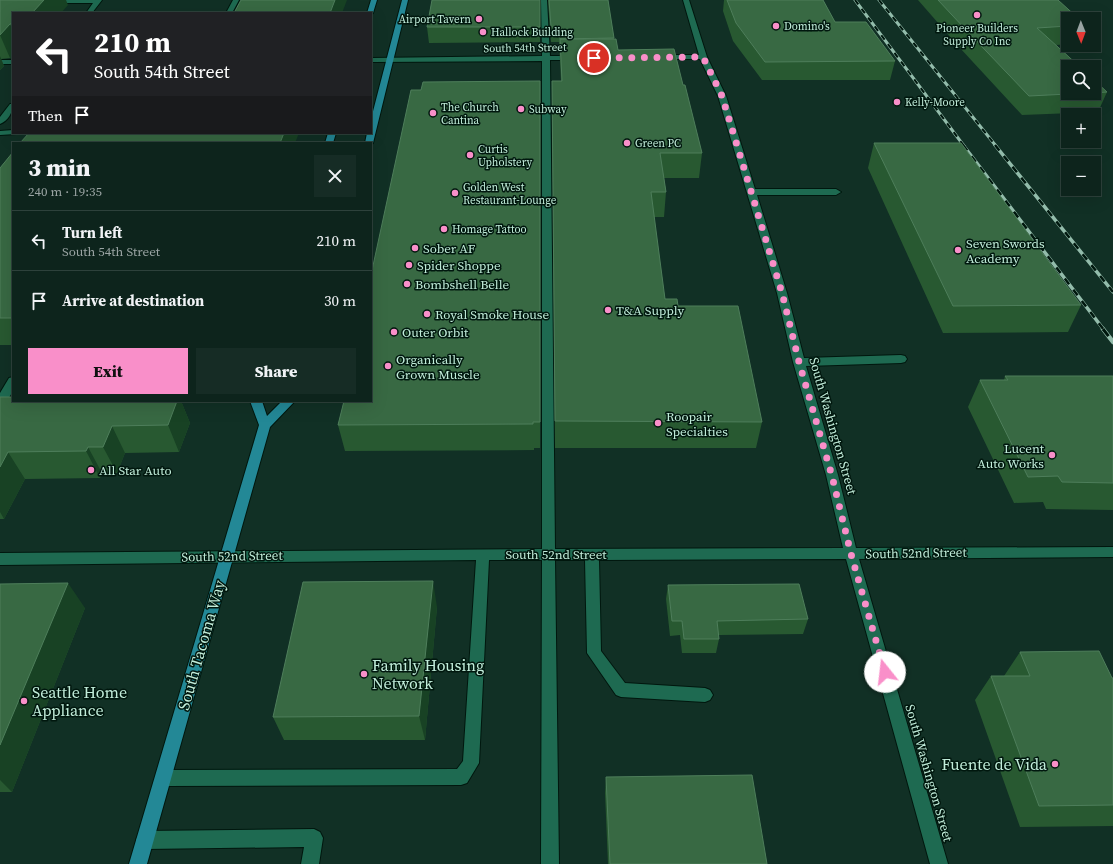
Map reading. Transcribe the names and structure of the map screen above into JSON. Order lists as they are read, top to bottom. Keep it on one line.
{"streets":{"main road":["South Tacoma Way"],"street":["South 54th Street","South Washington Street","South 52nd Street"]},"crossings":[["South Washington Street","South 52nd Street"],["South 52nd Street","South Tacoma Way"]],"places":["Pioneer Builders Supply Co Inc","Airport Tavern","Domino's","Hallock Building","Kelly-Moore","Subway","The Church Cantina","Green PC","Curtis Upholstery","Golden West Restaurant-Lounge","Homage Tattoo","Sober AF","Seven Swords Academy","Spider Shoppe","Bombshell Belle","T&A Supply","Royal Smoke House","Outer Orbit","Organically Grown Muscle","Roopair Specialties","Lucent Auto Works","All Star Auto","Family Housing Network","Seattle Home Appliance","Fuente de Vida"],"north":"bottom","page":{"map_buttons":["+","−"],"turn":["210 m","South 54th Street"],"then":"Then","heading":["3 min","240 m · 19:35"],"list":[{"name":"Turn left","note":"South 54th Street","value":"210 m"},{"name":"Arrive at destination","value":"30 m"}],"buttons":["Exit","Share"]}}
